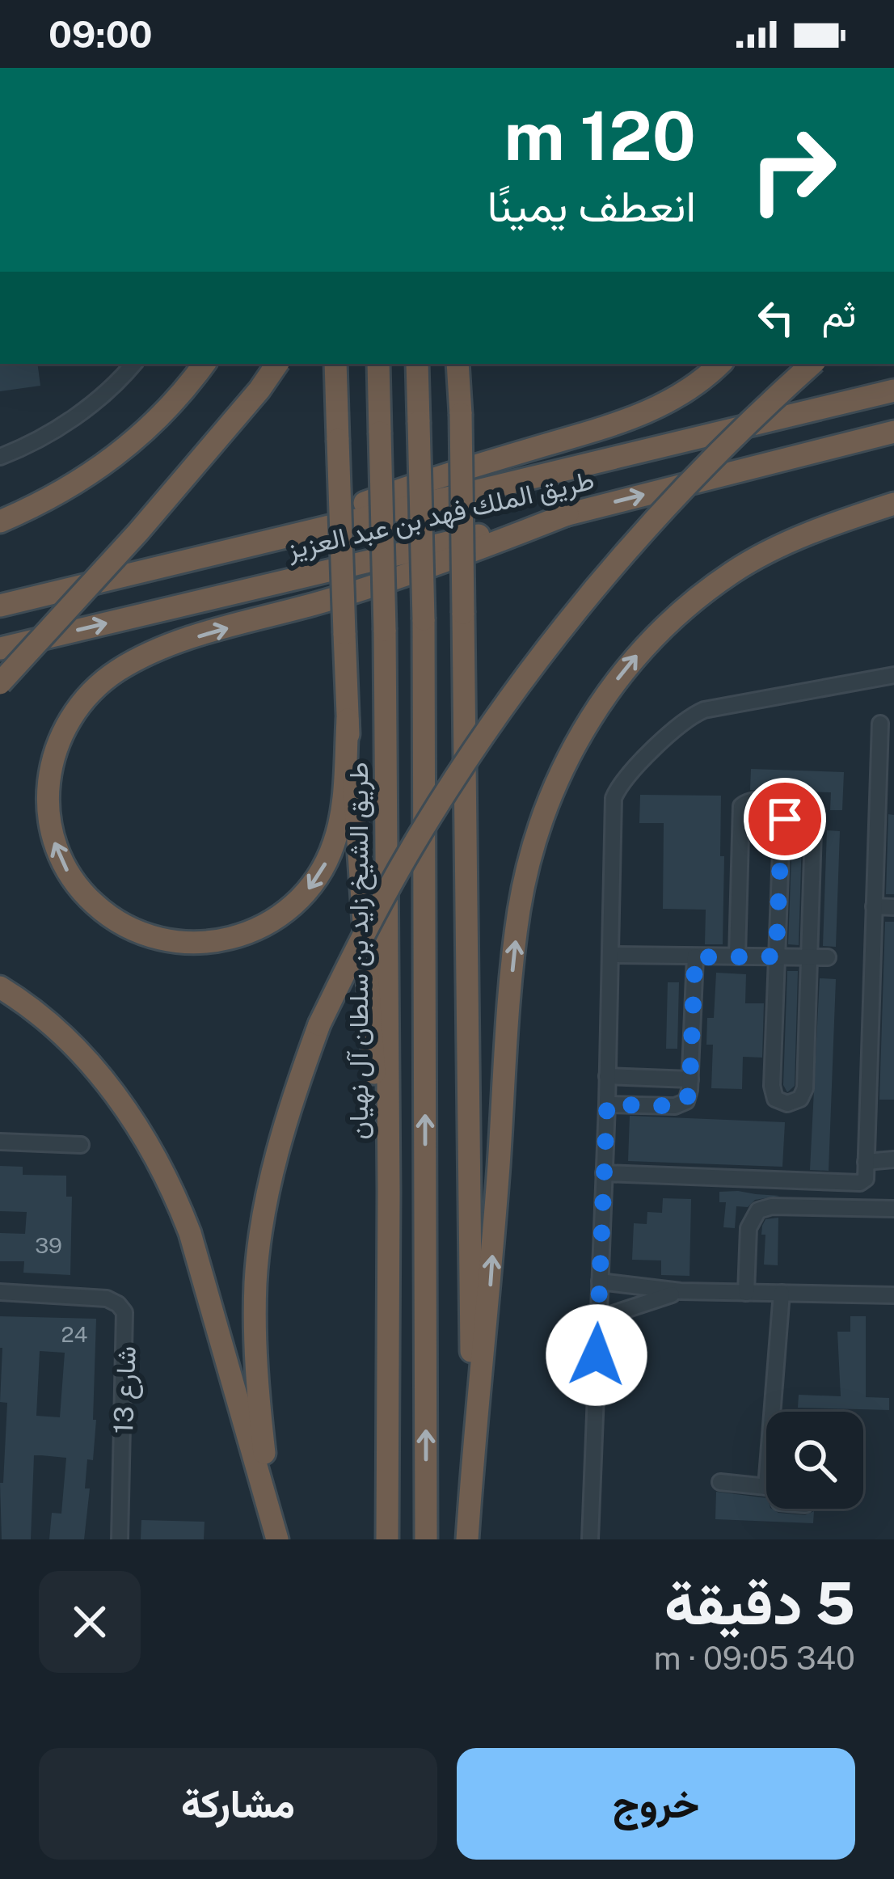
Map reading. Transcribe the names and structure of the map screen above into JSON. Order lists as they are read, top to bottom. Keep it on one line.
{"streets":{"highway":["طريق الملك فهد بن عبد العزيز","طريق الشيخ زايد بن سلطان آل نهيان"],"street":["شارع 13"]},"house_numbers":["39","24"],"page":{"status":"09:00","turn":["120 m","انعطف يمينًا"],"then":"ثم","heading":["5 دقيقة","340 m · 09:05"],"buttons":["خروج","مشاركة"]}}
